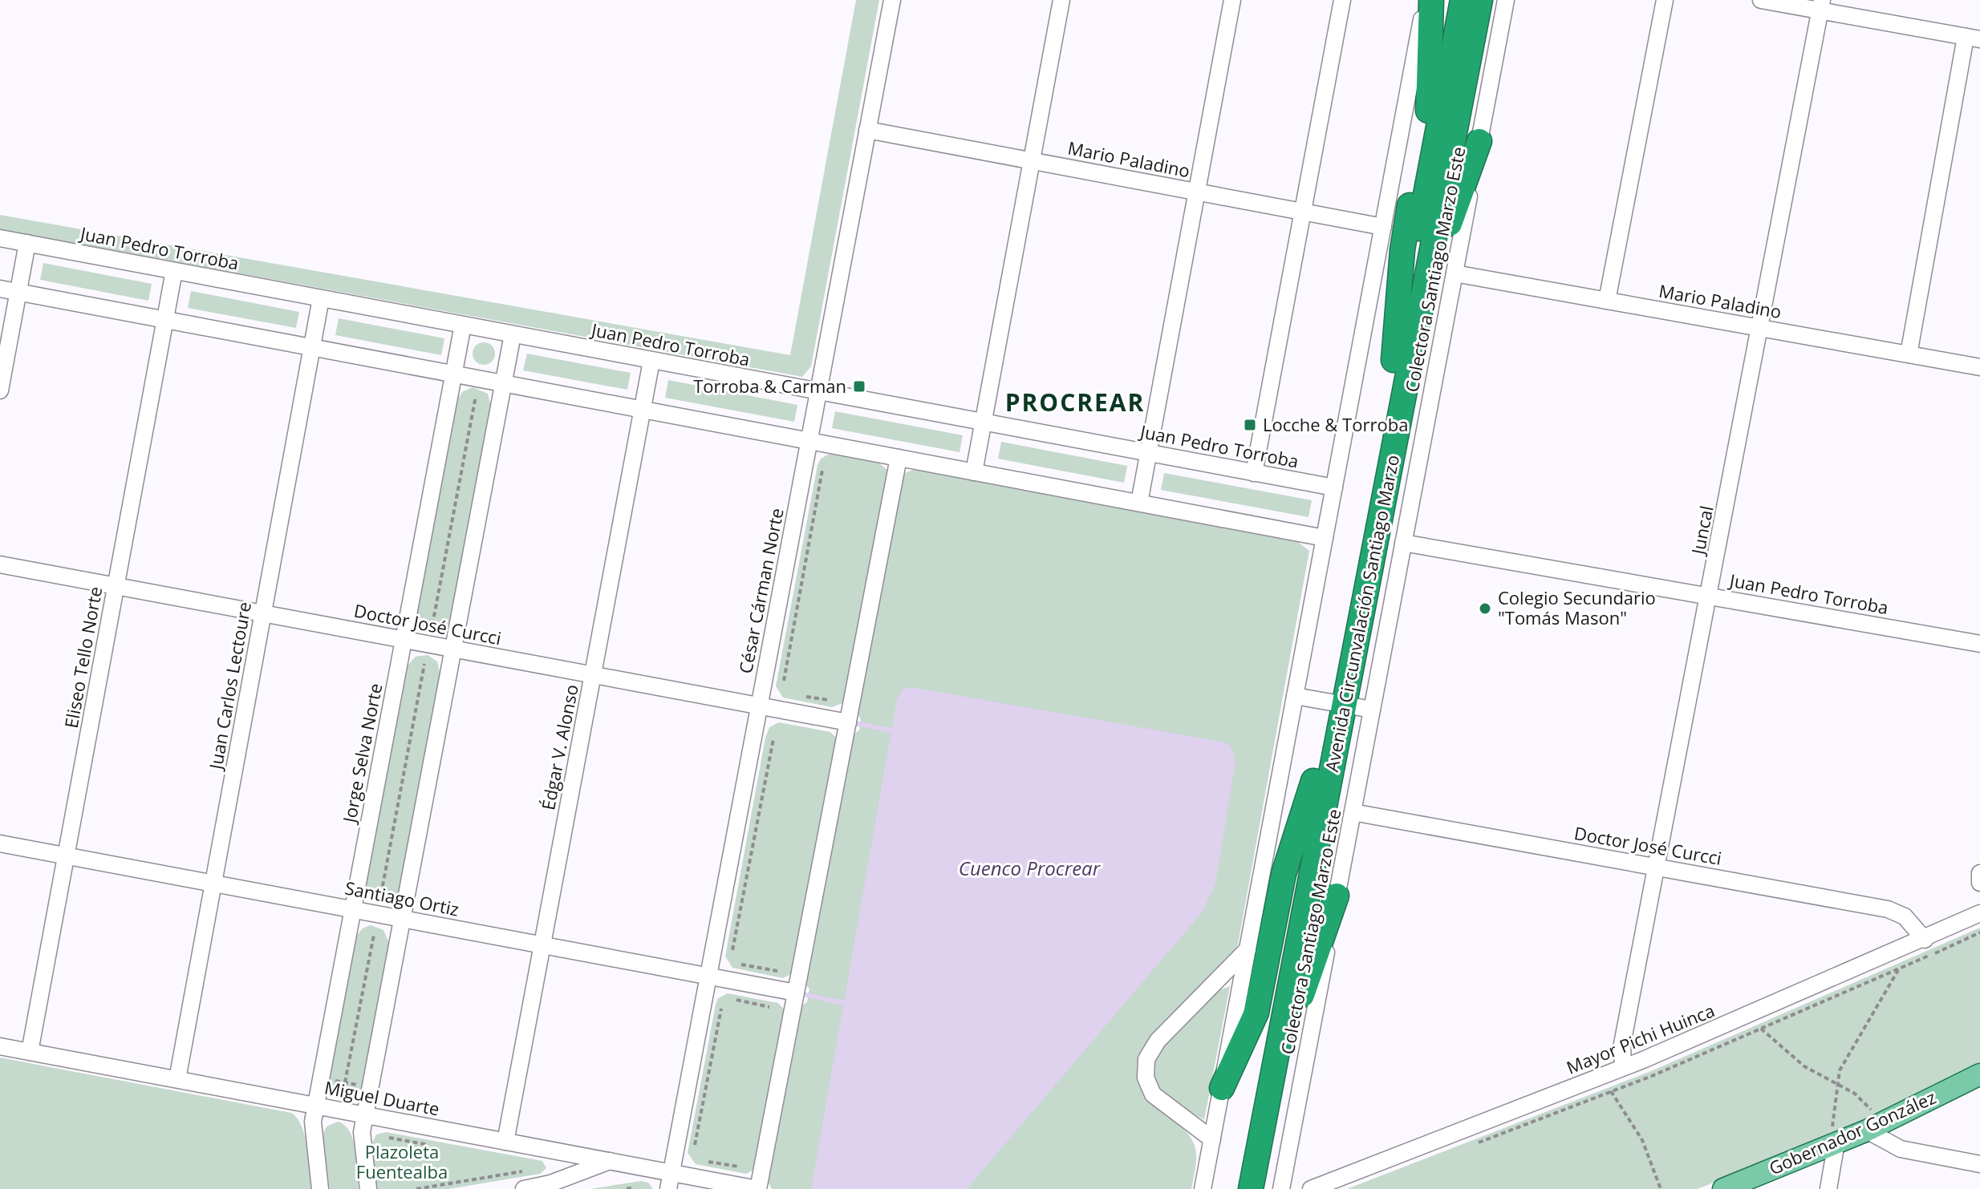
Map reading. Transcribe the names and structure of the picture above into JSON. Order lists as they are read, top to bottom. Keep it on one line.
{"streets":{"highway":["Avenida Circunvalación Santiago Marzo"],"main road":["Gobernador González"],"street":["Mario Paladino","Juan Pedro Torroba","Colectora Santiago Marzo Este","Juncal","César Cárman Norte","Doctor José Curcci","Eliseo Tello Norte","Juan Carlos Lectoure","Édgar V. Alonso","Jorge Selva Norte","Santiago Ortiz","Mayor Pichi Huinca","Miguel Duarte"]},"crossings":[["Mario Paladino","Colectora Santiago Marzo Este"],["Mario Paladino","Juncal"],["Mario Paladino","César Cárman Norte"],["Juan Pedro Torroba","Colectora Santiago Marzo Este"],["Juan Pedro Torroba","Juncal"],["Juan Pedro Torroba","César Cárman Norte"],["Juan Pedro Torroba","Eliseo Tello Norte"],["Juan Pedro Torroba","Juan Carlos Lectoure"],["Juan Pedro Torroba","Édgar V. Alonso"],["Juan Pedro Torroba","Jorge Selva Norte"],["Colectora Santiago Marzo Este","Doctor José Curcci"],["Juncal","Doctor José Curcci"],["Juncal","Mayor Pichi Huinca"],["César Cárman Norte","Doctor José Curcci"],["César Cárman Norte","Santiago Ortiz"],["César Cárman Norte","Miguel Duarte"],["Doctor José Curcci","Eliseo Tello Norte"],["Doctor José Curcci","Juan Carlos Lectoure"],["Doctor José Curcci","Édgar V. Alonso"],["Doctor José Curcci","Jorge Selva Norte"],["Doctor José Curcci","Mayor Pichi Huinca"],["Eliseo Tello Norte","Santiago Ortiz"],["Eliseo Tello Norte","Miguel Duarte"],["Juan Carlos Lectoure","Santiago Ortiz"],["Juan Carlos Lectoure","Miguel Duarte"],["Édgar V. Alonso","Santiago Ortiz"],["Édgar V. Alonso","Miguel Duarte"],["Jorge Selva Norte","Santiago Ortiz"],["Jorge Selva Norte","Miguel Duarte"]],"districts":["PROCREAR"],"water":["Cuenco Procrear"],"parks":["Plazoleta Fuentealba"],"places":{"transit":["Torroba & Carman","Locche & Torroba"],"other":["Colegio Secundario \"Tomás Mason\""]}}
